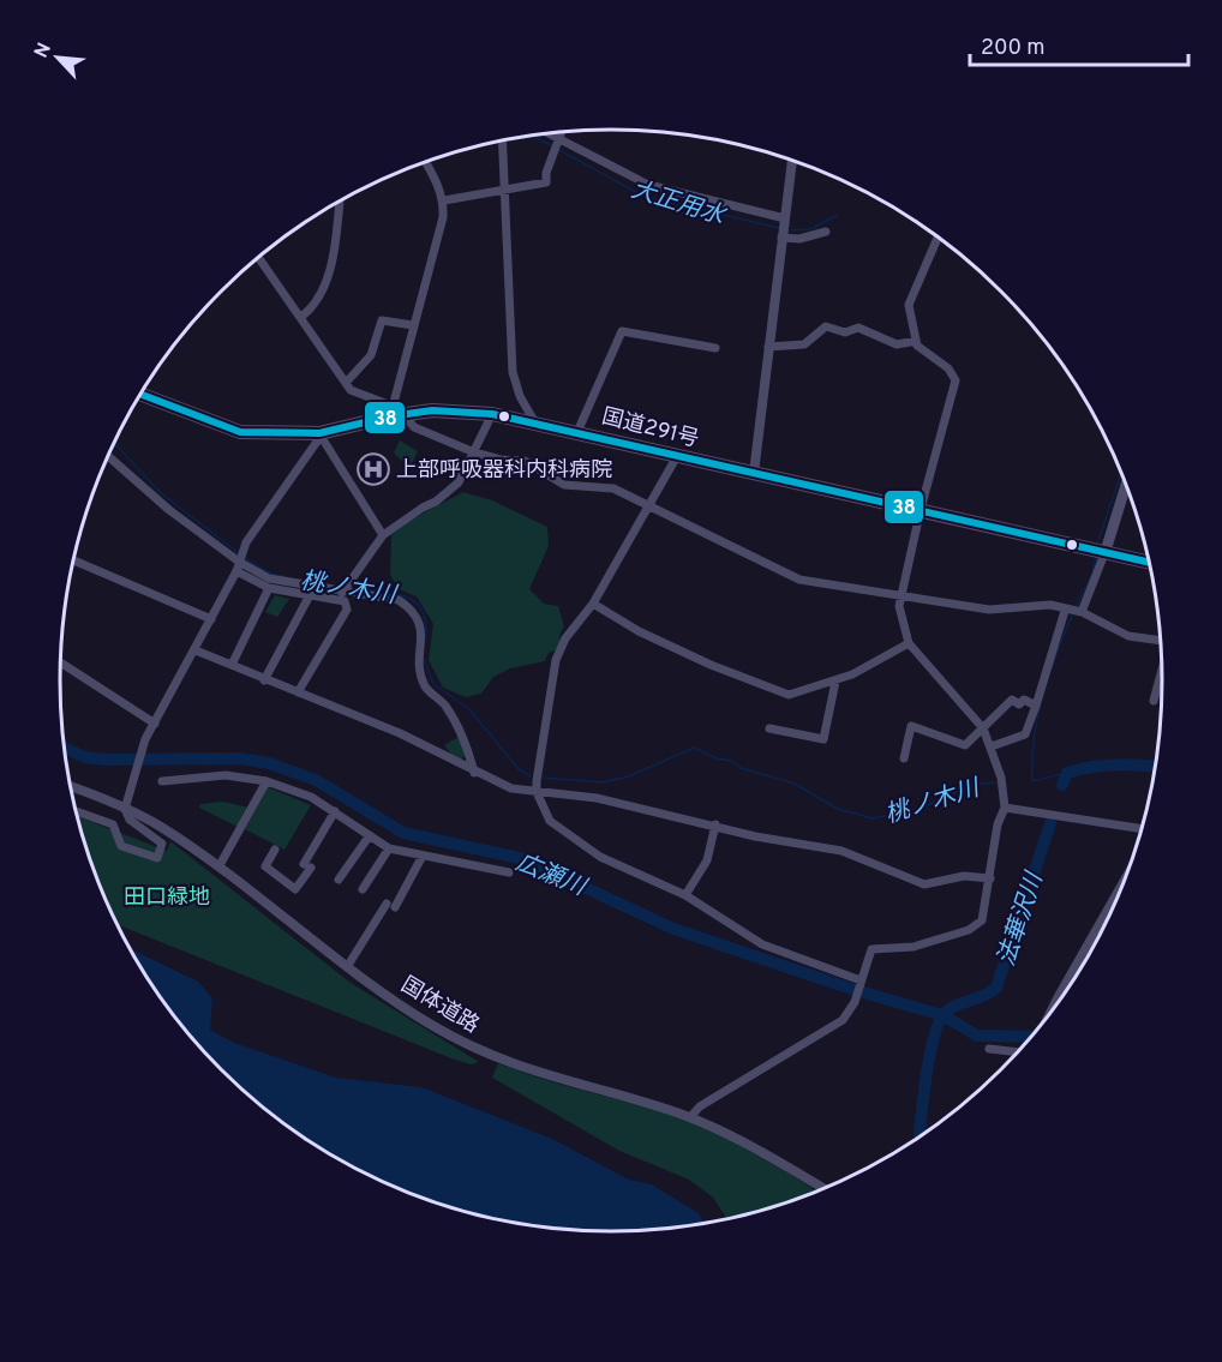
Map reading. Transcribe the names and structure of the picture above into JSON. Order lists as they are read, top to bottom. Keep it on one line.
{"streets":{"highway":["国道291号"],"street":["国体道路"]},"water":["大正用水","桃ノ木川","広瀬川","法華沢川"],"parks":["田口緑地"],"places":{"hospital":["上部呼吸器科内科病院"]},"lines":["transit line 38"],"scale_bar":"200 m","north":"top left"}
